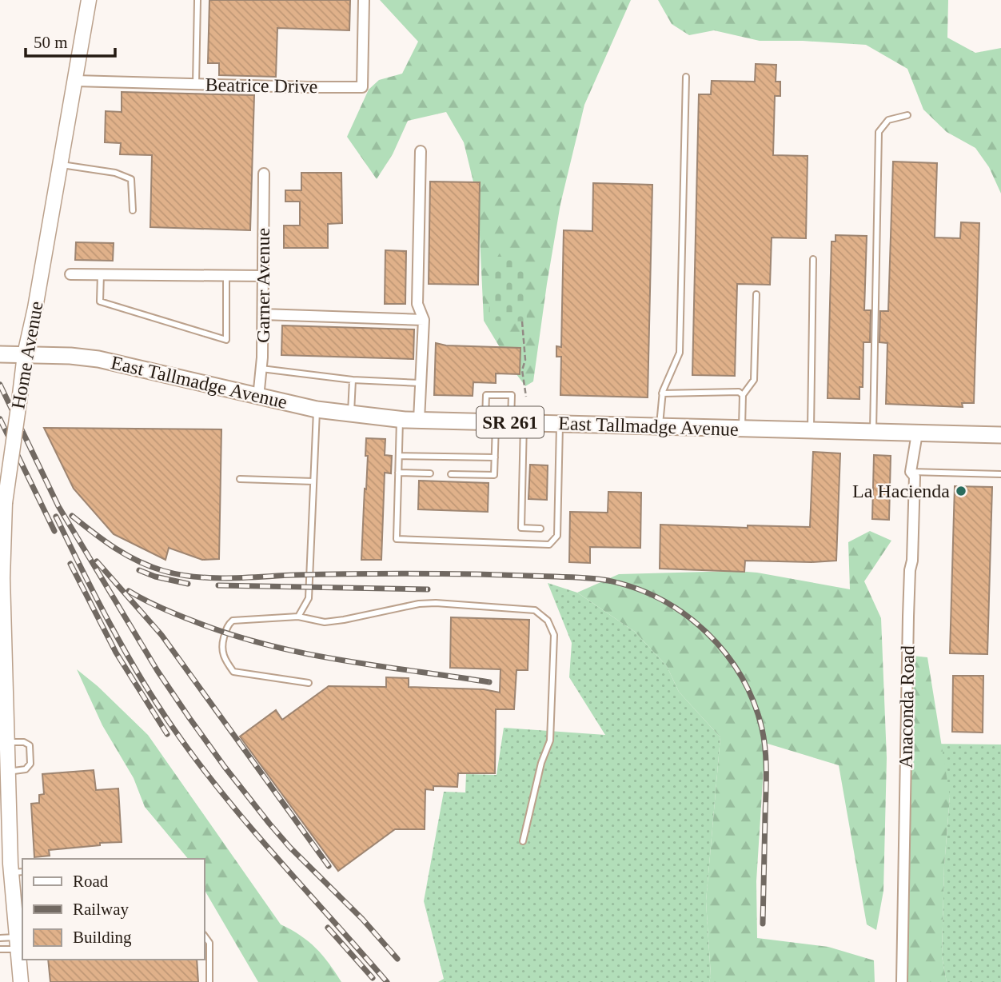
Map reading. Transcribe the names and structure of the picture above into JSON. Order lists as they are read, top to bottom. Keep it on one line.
{"streets":{"main road":["East Tallmadge Avenue","SR 261"],"street":["Beatrice Drive","Garner Avenue","Home Avenue","Anaconda Road"]},"crossings":[["Beatrice Drive","Home Avenue"],["Garner Avenue","East Tallmadge Avenue"],["Home Avenue","East Tallmadge Avenue"],["East Tallmadge Avenue","Anaconda Road"]],"places":["La Hacienda"],"legend":["Road","Railway","Building"],"scale_bar":"50 m"}
